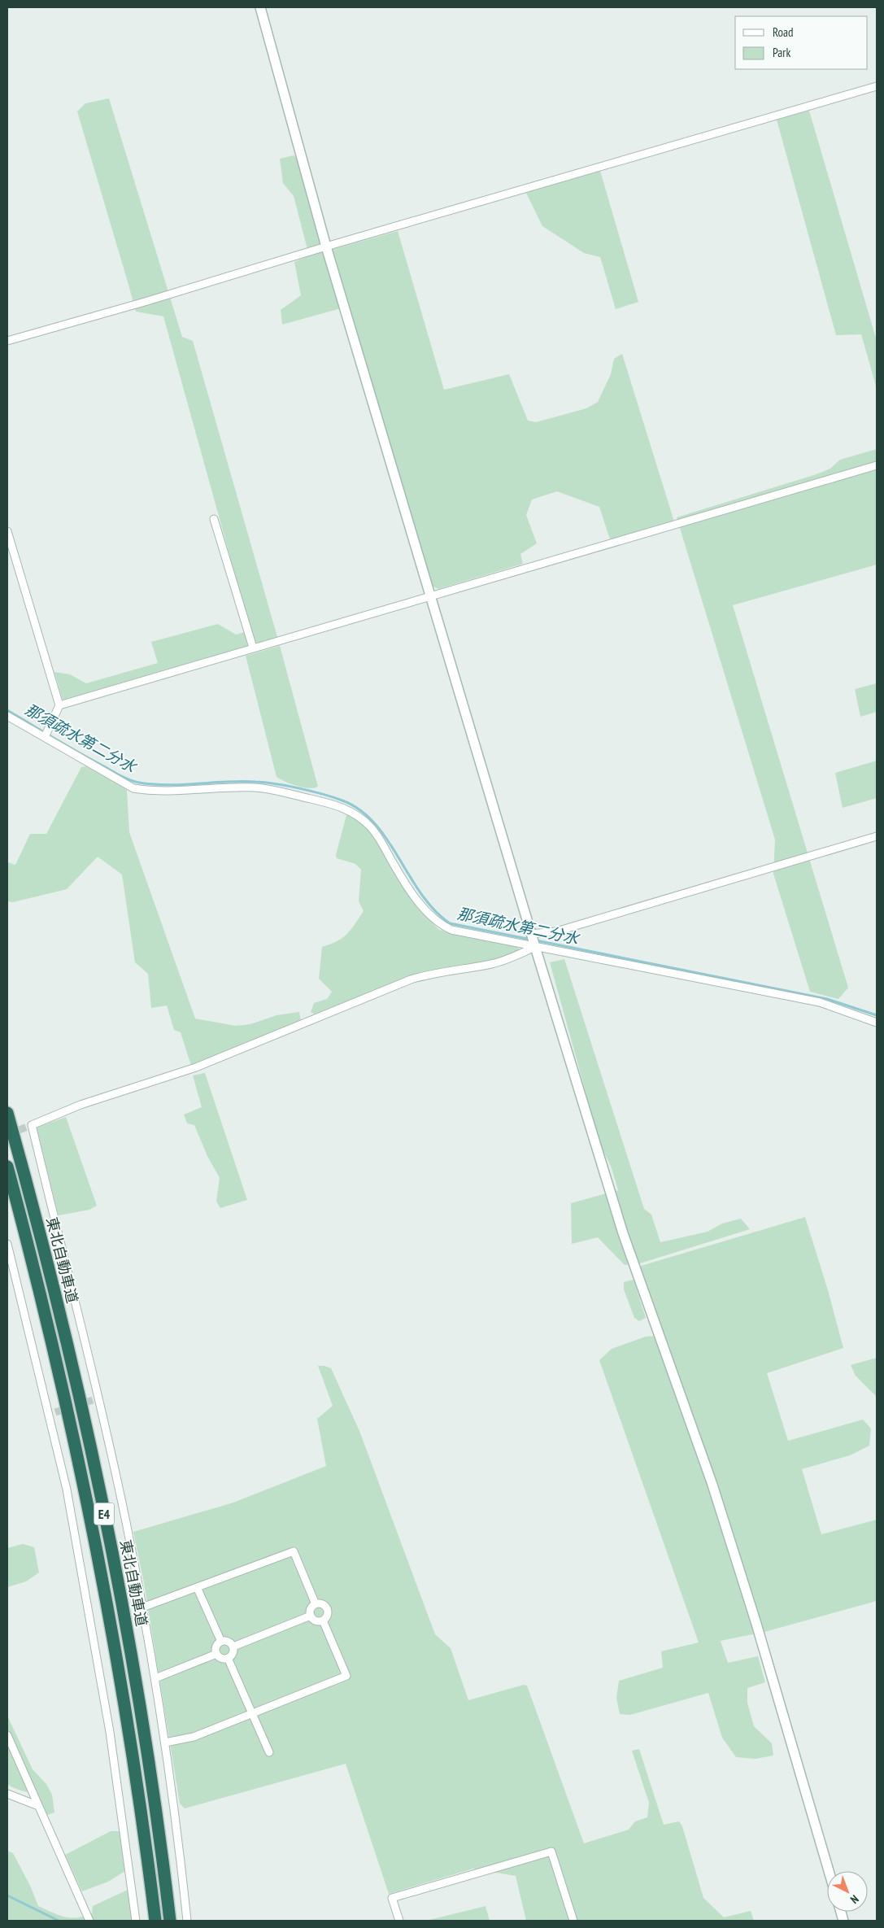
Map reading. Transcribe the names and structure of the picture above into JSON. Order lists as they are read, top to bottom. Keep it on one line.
{"streets":{"highway":["東北自動車道","E4"]},"water":["那須疏水第二分水"],"legend":["Road","Park"],"north":"bottom right"}
